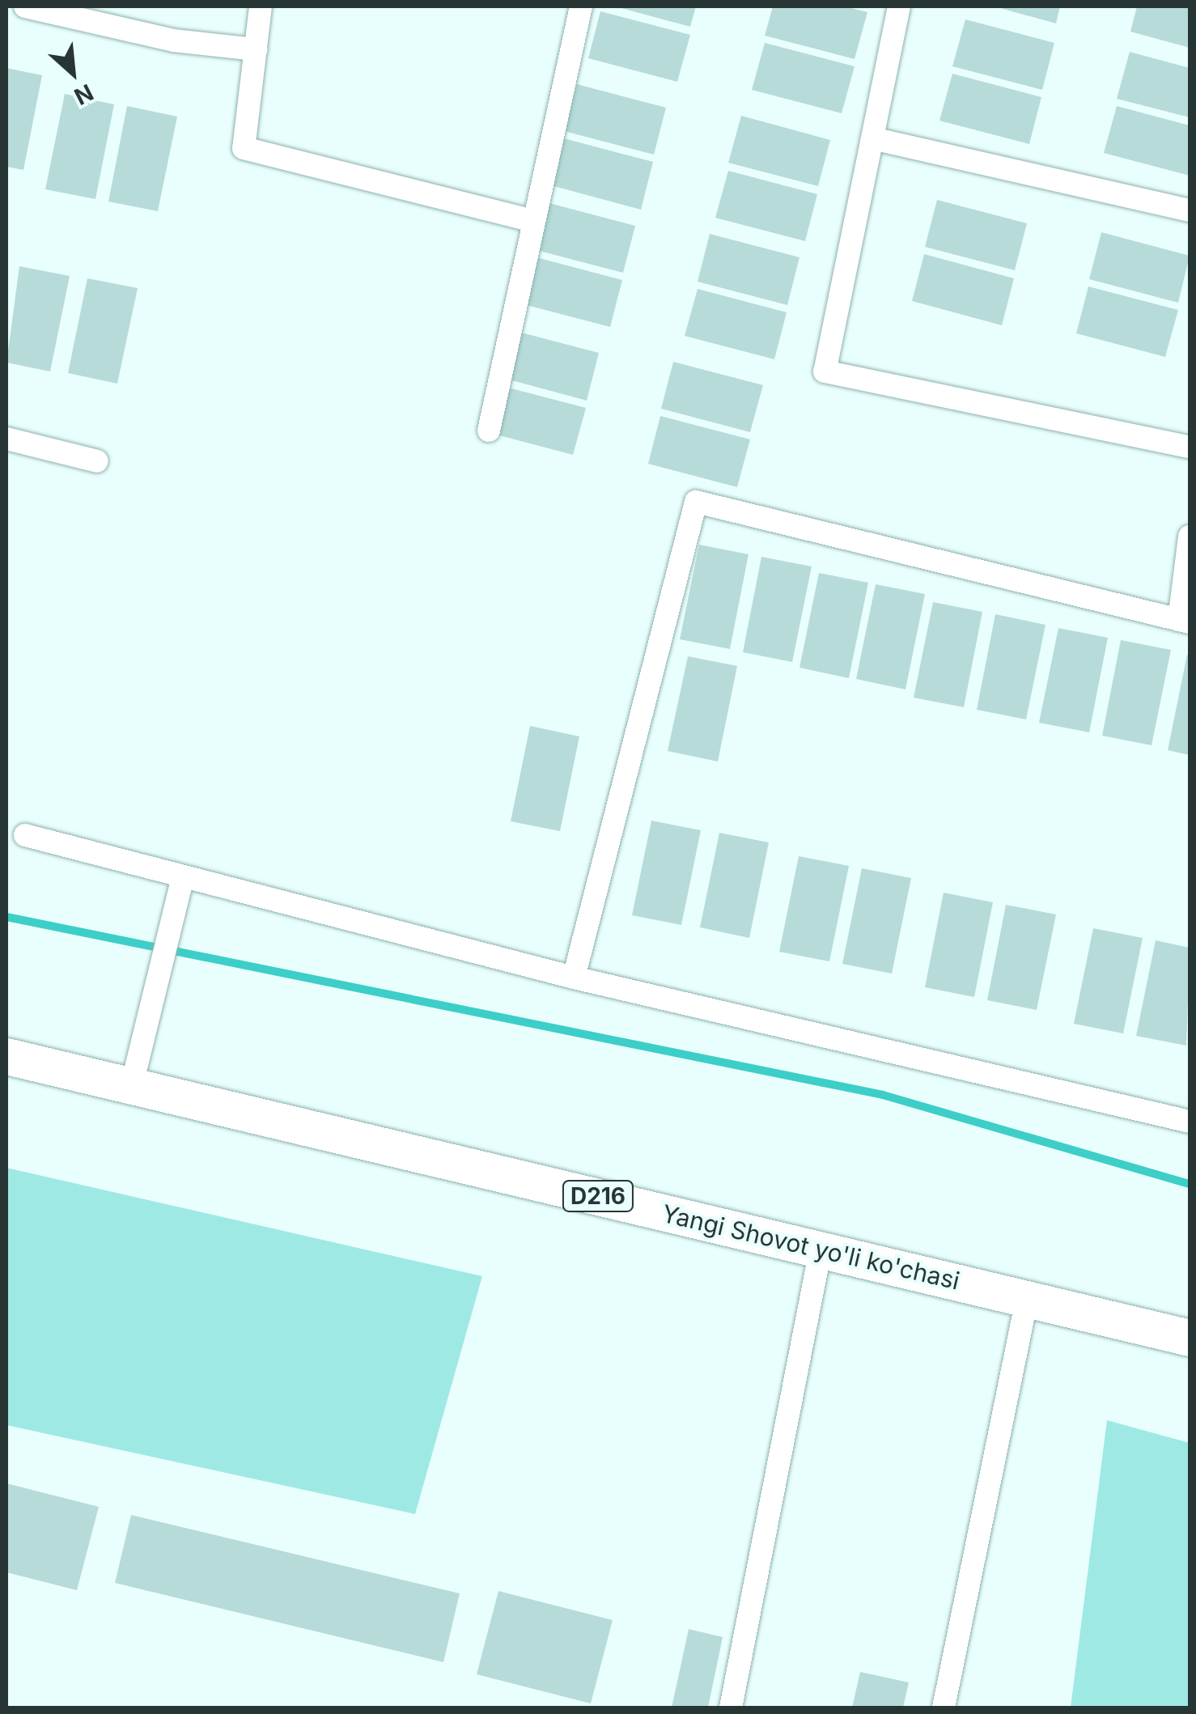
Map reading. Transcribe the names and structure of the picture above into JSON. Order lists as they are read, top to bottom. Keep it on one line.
{"streets":{"main road":["D216","Yangi Shovot yo'li ko'chasi"]},"north":"bottom right"}
